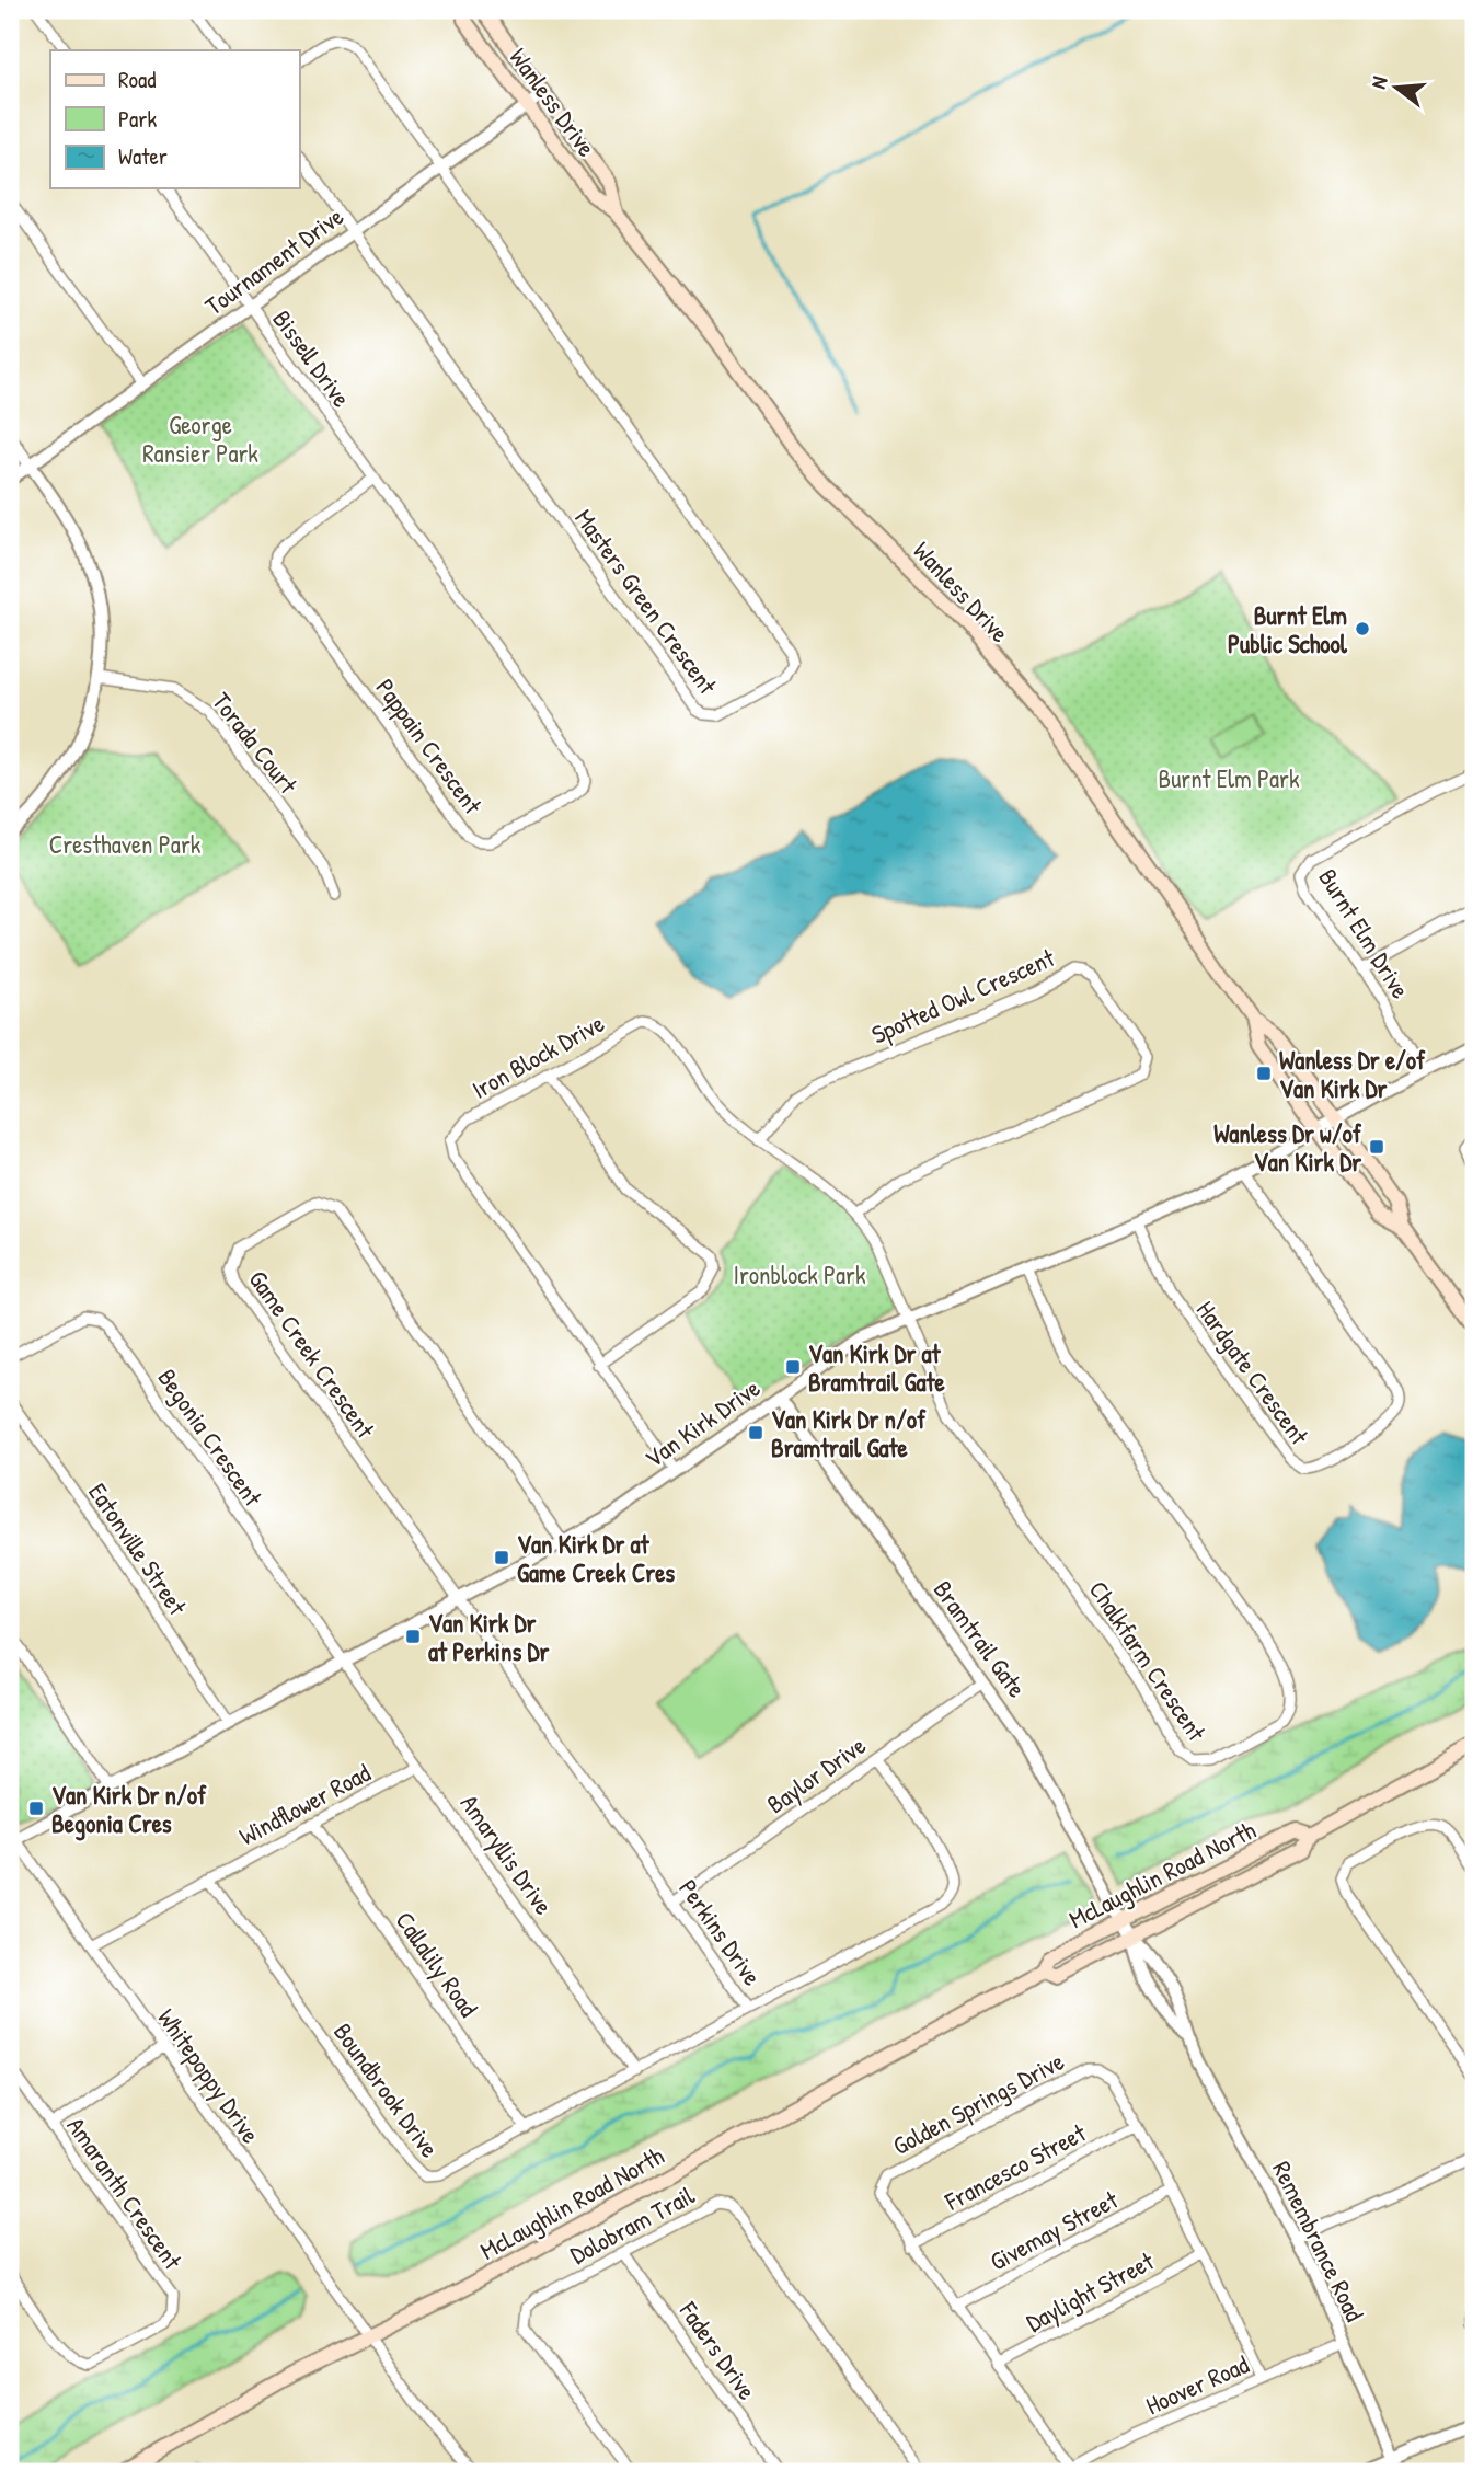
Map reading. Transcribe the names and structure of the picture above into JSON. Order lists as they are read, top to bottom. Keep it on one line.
{"streets":{"main road":["Wanless Drive","McLaughlin Road North"],"street":["Tournament Drive","Bissell Drive","Masters Green Crescent","Torada Court","Pappain Crescent","Burnt Elm Drive","Spotted Owl Crescent","Iron Block Drive","Game Creek Crescent","Hardgate Crescent","Van Kirk Drive","Begonia Crescent","Eatonville Street","Bramtrail Gate","Chalkfarm Crescent","Baylor Drive","Windflower Road","Amaryllis Drive","Perkins Drive","Callalily Road","Whitepoppy Drive","Boundbrook Drive","Golden Springs Drive","Francesco Street","Amaranth Crescent","Dolobram Trail","Givemay Street","Remembrance Road","Daylight Street","Faders Drive","Hoover Road"]},"crossings":[["Wanless Drive","Tournament Drive"],["Wanless Drive","Van Kirk Drive"],["Tournament Drive","Bissell Drive"],["Tournament Drive","Masters Green Crescent"],["Bissell Drive","Pappain Crescent"],["Burnt Elm Drive","Van Kirk Drive"],["Spotted Owl Crescent","Iron Block Drive"],["Iron Block Drive","Van Kirk Drive"],["Iron Block Drive","Chalkfarm Crescent"],["Game Creek Crescent","Van Kirk Drive"],["Game Creek Crescent","Perkins Drive"],["Hardgate Crescent","Van Kirk Drive"],["Van Kirk Drive","Begonia Crescent"],["Van Kirk Drive","Eatonville Street"],["Van Kirk Drive","Bramtrail Gate"],["Van Kirk Drive","Chalkfarm Crescent"],["Van Kirk Drive","Amaryllis Drive"],["Van Kirk Drive","Perkins Drive"],["Van Kirk Drive","Whitepoppy Drive"],["Begonia Crescent","Amaryllis Drive"],["Bramtrail Gate","Baylor Drive"],["Bramtrail Gate","McLaughlin Road North"],["Bramtrail Gate","Remembrance Road"],["Baylor Drive","Perkins Drive"],["Windflower Road","Amaryllis Drive"],["Windflower Road","Callalily Road"],["Windflower Road","Whitepoppy Drive"],["Windflower Road","Boundbrook Drive"],["Amaryllis Drive","Boundbrook Drive"],["McLaughlin Road North","Whitepoppy Drive"],["McLaughlin Road North","Remembrance Road"],["Perkins Drive","Boundbrook Drive"],["Callalily Road","Boundbrook Drive"],["Golden Springs Drive","Francesco Street"],["Golden Springs Drive","Givemay Street"],["Golden Springs Drive","Daylight Street"],["Golden Springs Drive","Hoover Road"],["Dolobram Trail","Faders Drive"],["Remembrance Road","Hoover Road"]],"parks":["George Ransier Park","Burnt Elm Park","Cresthaven Park","Ironblock Park"],"places":{"other":["Burnt Elm Public School"],"transit":["Wanless Dr e/of Van Kirk Dr","Wanless Dr w/of Van Kirk Dr","Van Kirk Dr at Bramtrail Gate","Van Kirk Dr n/of Bramtrail Gate","Van Kirk Dr at Game Creek Cres","Van Kirk Dr at Perkins Dr","Van Kirk Dr n/of Begonia Cres"]},"legend":["Road","Park","Water"],"north":"left"}
